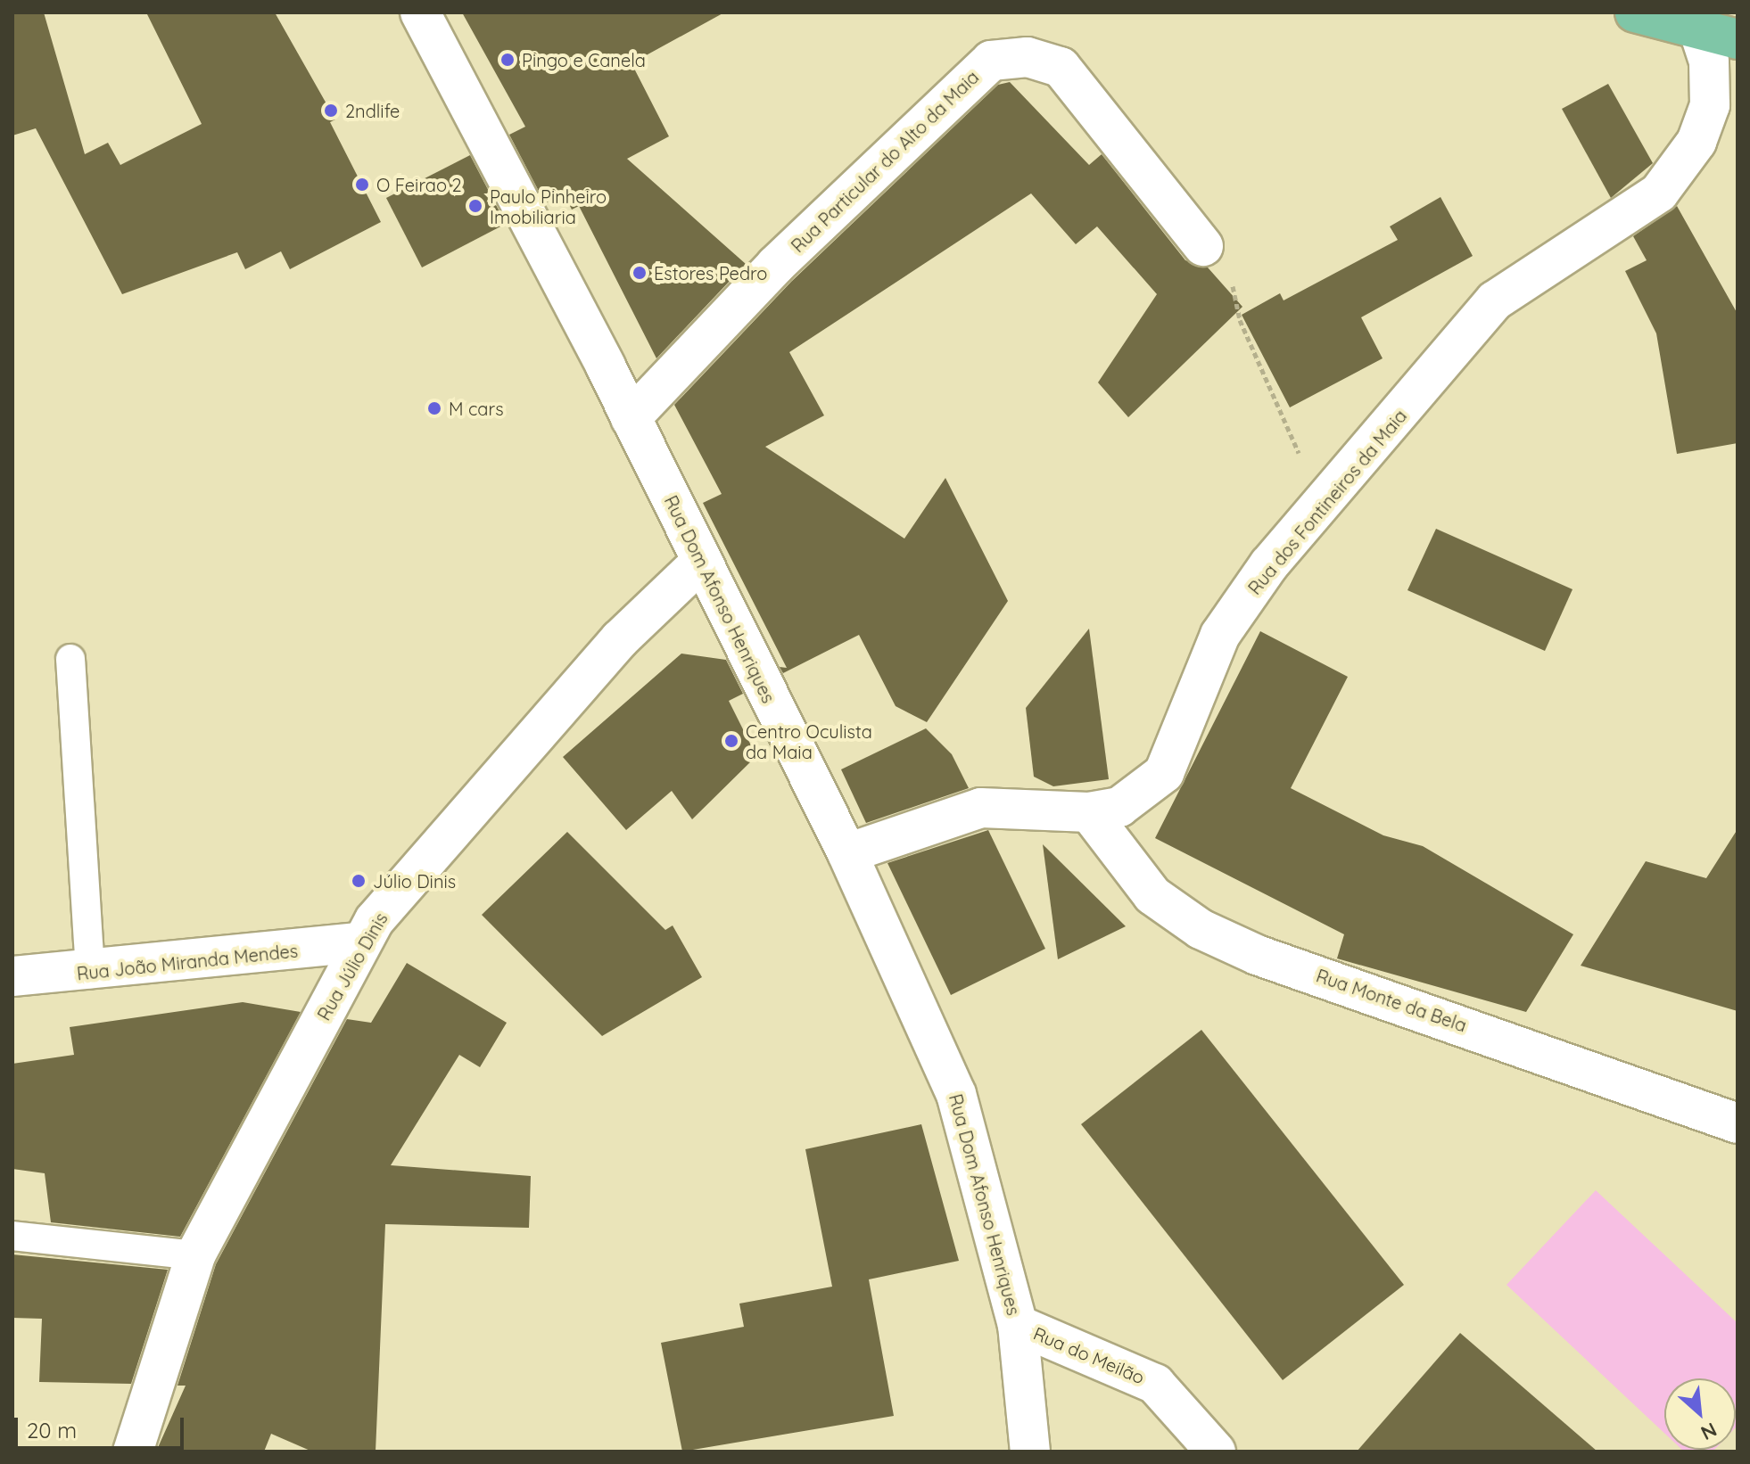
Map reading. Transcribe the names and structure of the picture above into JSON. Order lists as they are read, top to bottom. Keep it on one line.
{"streets":{"street":["Rua Particular do Alto da Maia","Rua dos Fontineiros da Maia","Rua Dom Afonso Henriques","Rua João Miranda Mendes","Rua Júlio Dinis","Rua Monte da Bela","Rua do Meilão"]},"crossings":[["Rua Particular do Alto da Maia","Rua Dom Afonso Henriques"],["Rua dos Fontineiros da Maia","Rua Dom Afonso Henriques"],["Rua dos Fontineiros da Maia","Rua Monte da Bela"],["Rua Dom Afonso Henriques","Rua Júlio Dinis"],["Rua Dom Afonso Henriques","Rua do Meilão"],["Rua João Miranda Mendes","Rua Júlio Dinis"]],"places":["Pingo e Canela","2ndlife","O Feirao 2","Paulo Pinheiro Imobiliaria","Estores Pedro","M cars","Centro Oculista da Maia","Júlio Dinis"],"scale_bar":"20 m","north":"bottom right"}
